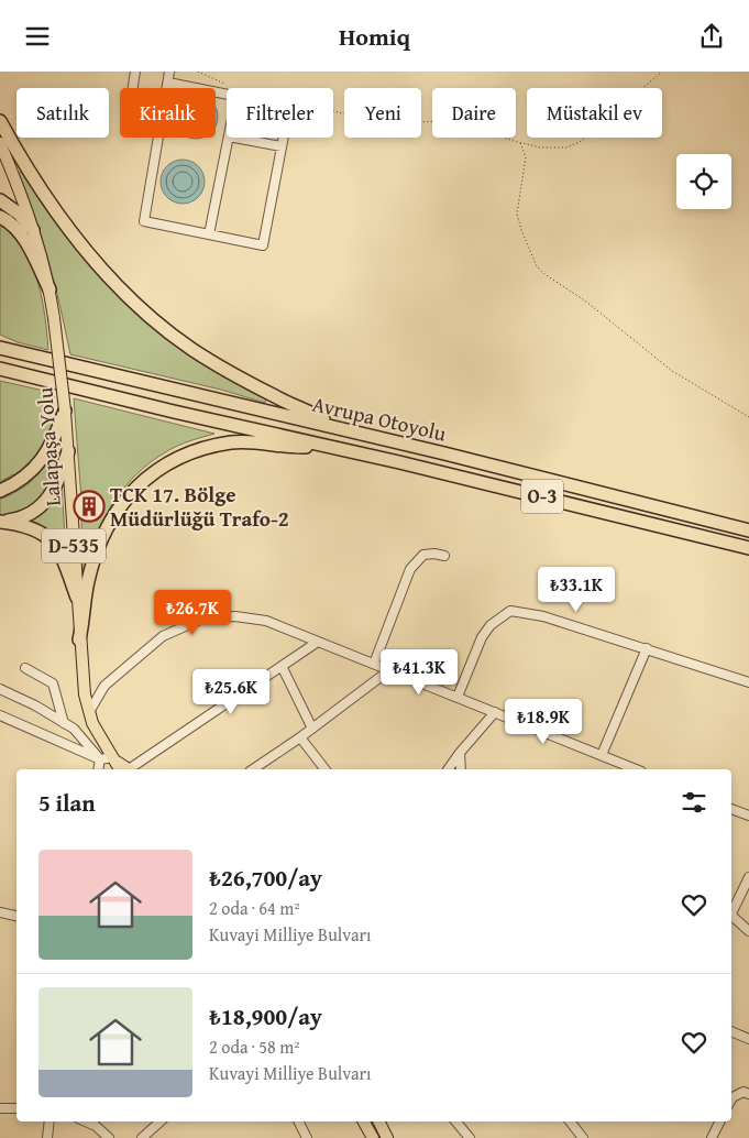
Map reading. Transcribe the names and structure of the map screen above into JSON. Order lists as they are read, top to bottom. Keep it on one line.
{"streets":{"highway":["Avrupa Otoyolu","O-3"],"main road":["Lalapaşa Yolu","D-535"]},"crossings":[["Lalapaşa Yolu","D-535"]],"places":{"building":["TCK 17. Bölge Müdürlüğü Trafo-2"]},"page":{"header":"Homiq","chip":["Satılık","Kiralık","Filtreler","Yeni","Daire","Müstakil ev"],"price":["₺33.1K","₺26.7K","₺41.3K","₺25.6K","₺18.9K"],"heading":"5 ilan","list":[{"name":"₺26,700/ay","note":"2 oda · 64 m² · Kuvayi Milliye Bulvarı"},{"name":"₺18,900/ay","note":"2 oda · 58 m² · Kuvayi Milliye Bulvarı"}]}}
